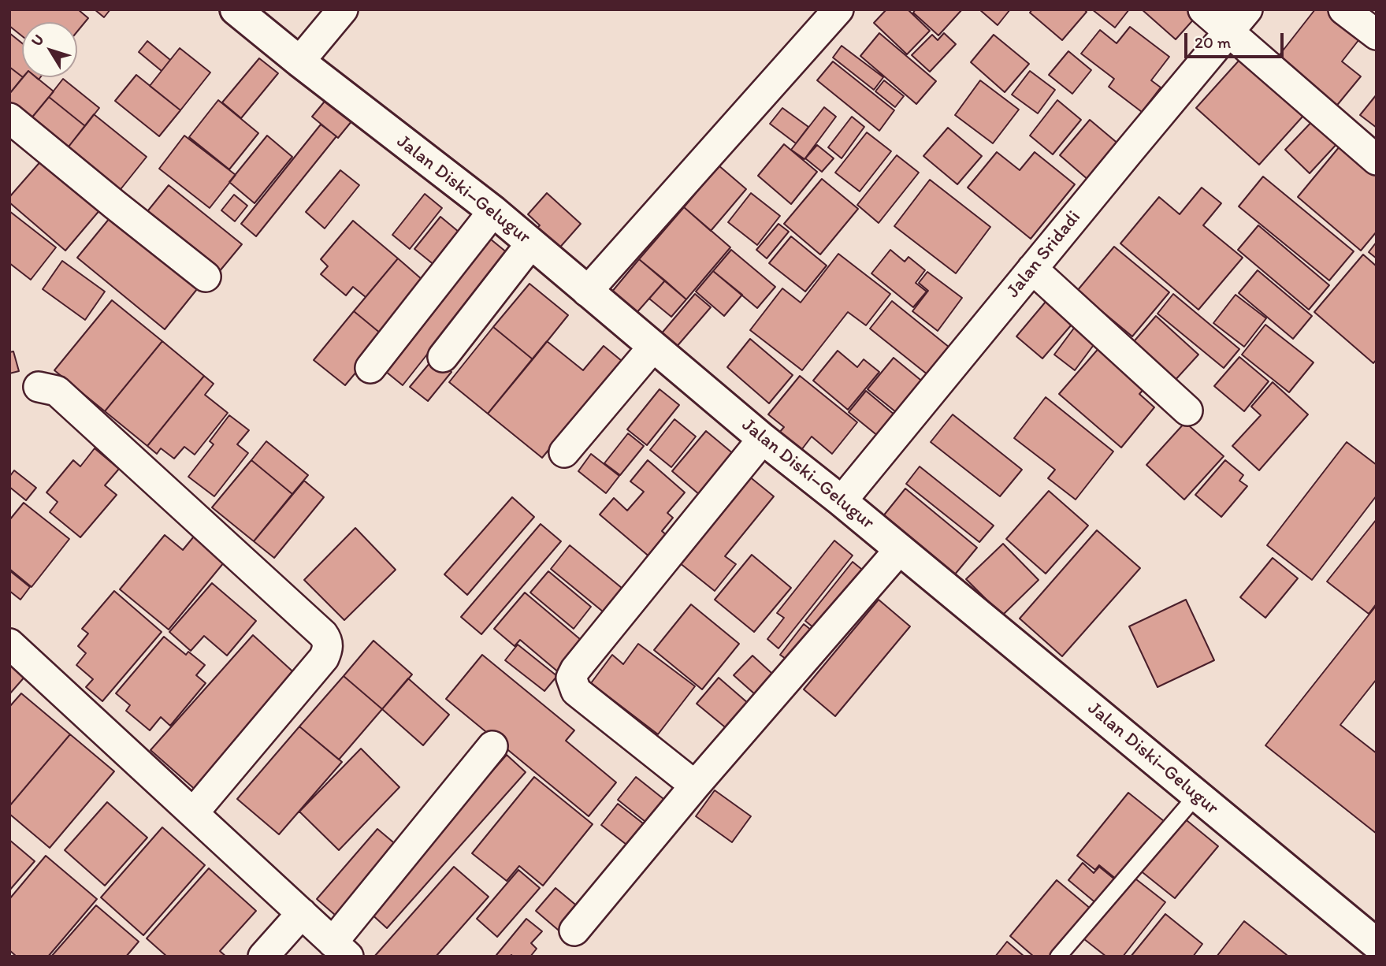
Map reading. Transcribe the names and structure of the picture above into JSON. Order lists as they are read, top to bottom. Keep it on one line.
{"streets":{"main road":["Jalan Diski–Gelugur"],"street":["Jalan Sridadi"]},"crossings":[["Jalan Diski–Gelugur","Jalan Sridadi"]],"scale_bar":"20 m","north":"top left"}
